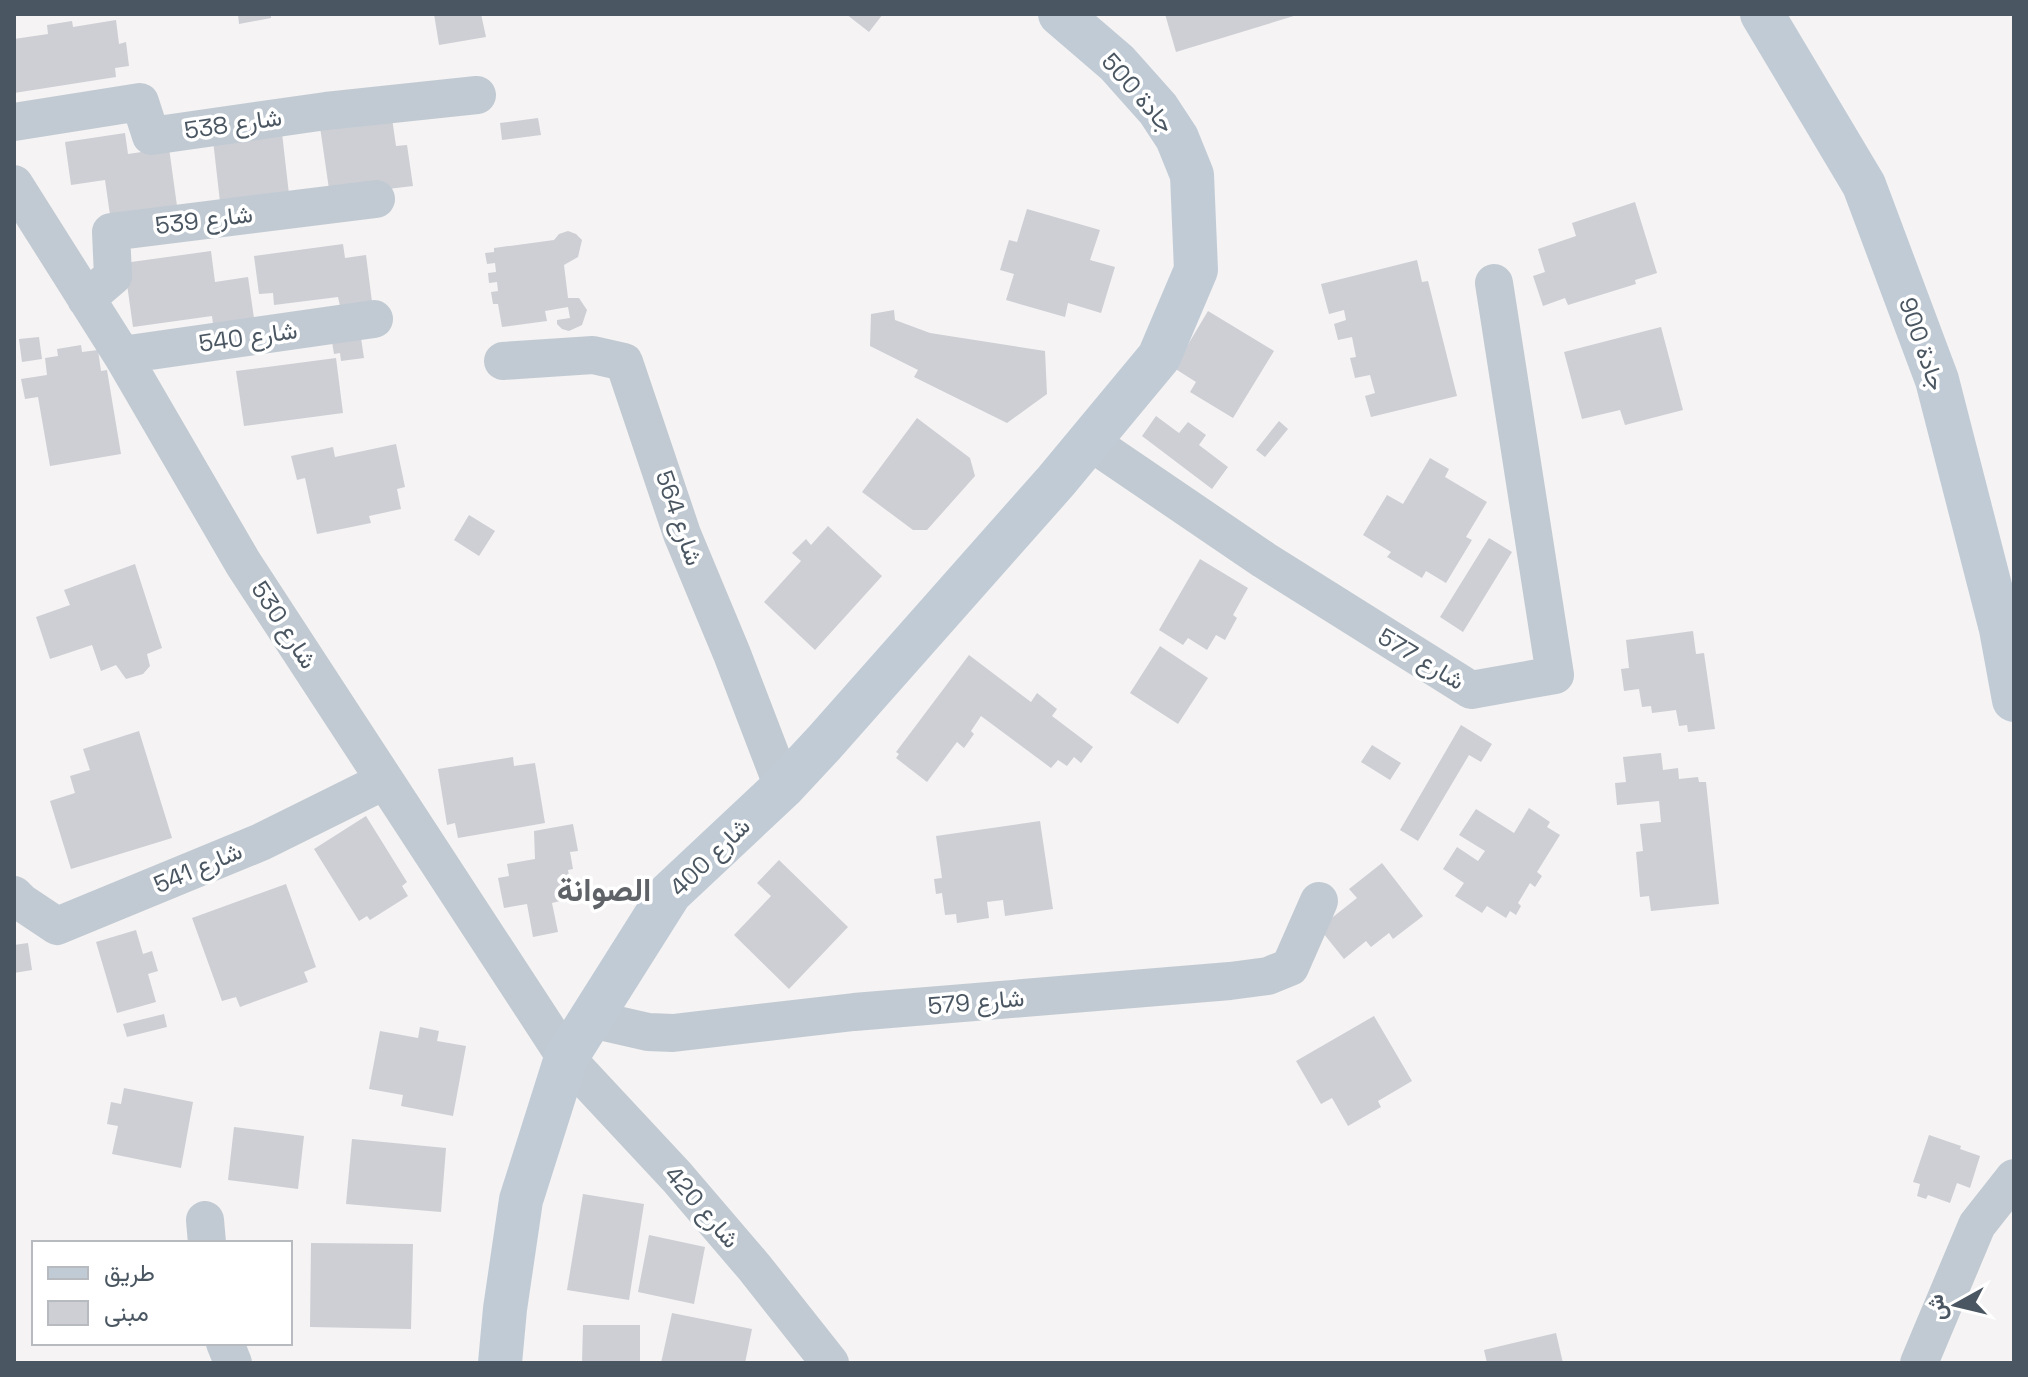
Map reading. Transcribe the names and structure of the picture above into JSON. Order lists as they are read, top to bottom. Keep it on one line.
{"streets":{"main road":["جادة 500","جادة 900","شارع 400"],"street":["شارع 538","شارع 539","شارع 540","شارع 564","شارع 530","شارع 577","شارع 541","شارع 579","شارع 420"]},"crossings":[["جادة 500","شارع 577"],["جادة 500","شارع 400"],["شارع 539","شارع 530"],["شارع 540","شارع 530"],["شارع 564","شارع 400"],["شارع 530","شارع 400"],["شارع 530","شارع 541"],["شارع 530","شارع 420"],["شارع 577","شارع 400"],["شارع 400","شارع 579"],["شارع 400","شارع 420"]],"districts":["الصوانة"],"legend":["طريق","مبنى"],"north":"left"}
